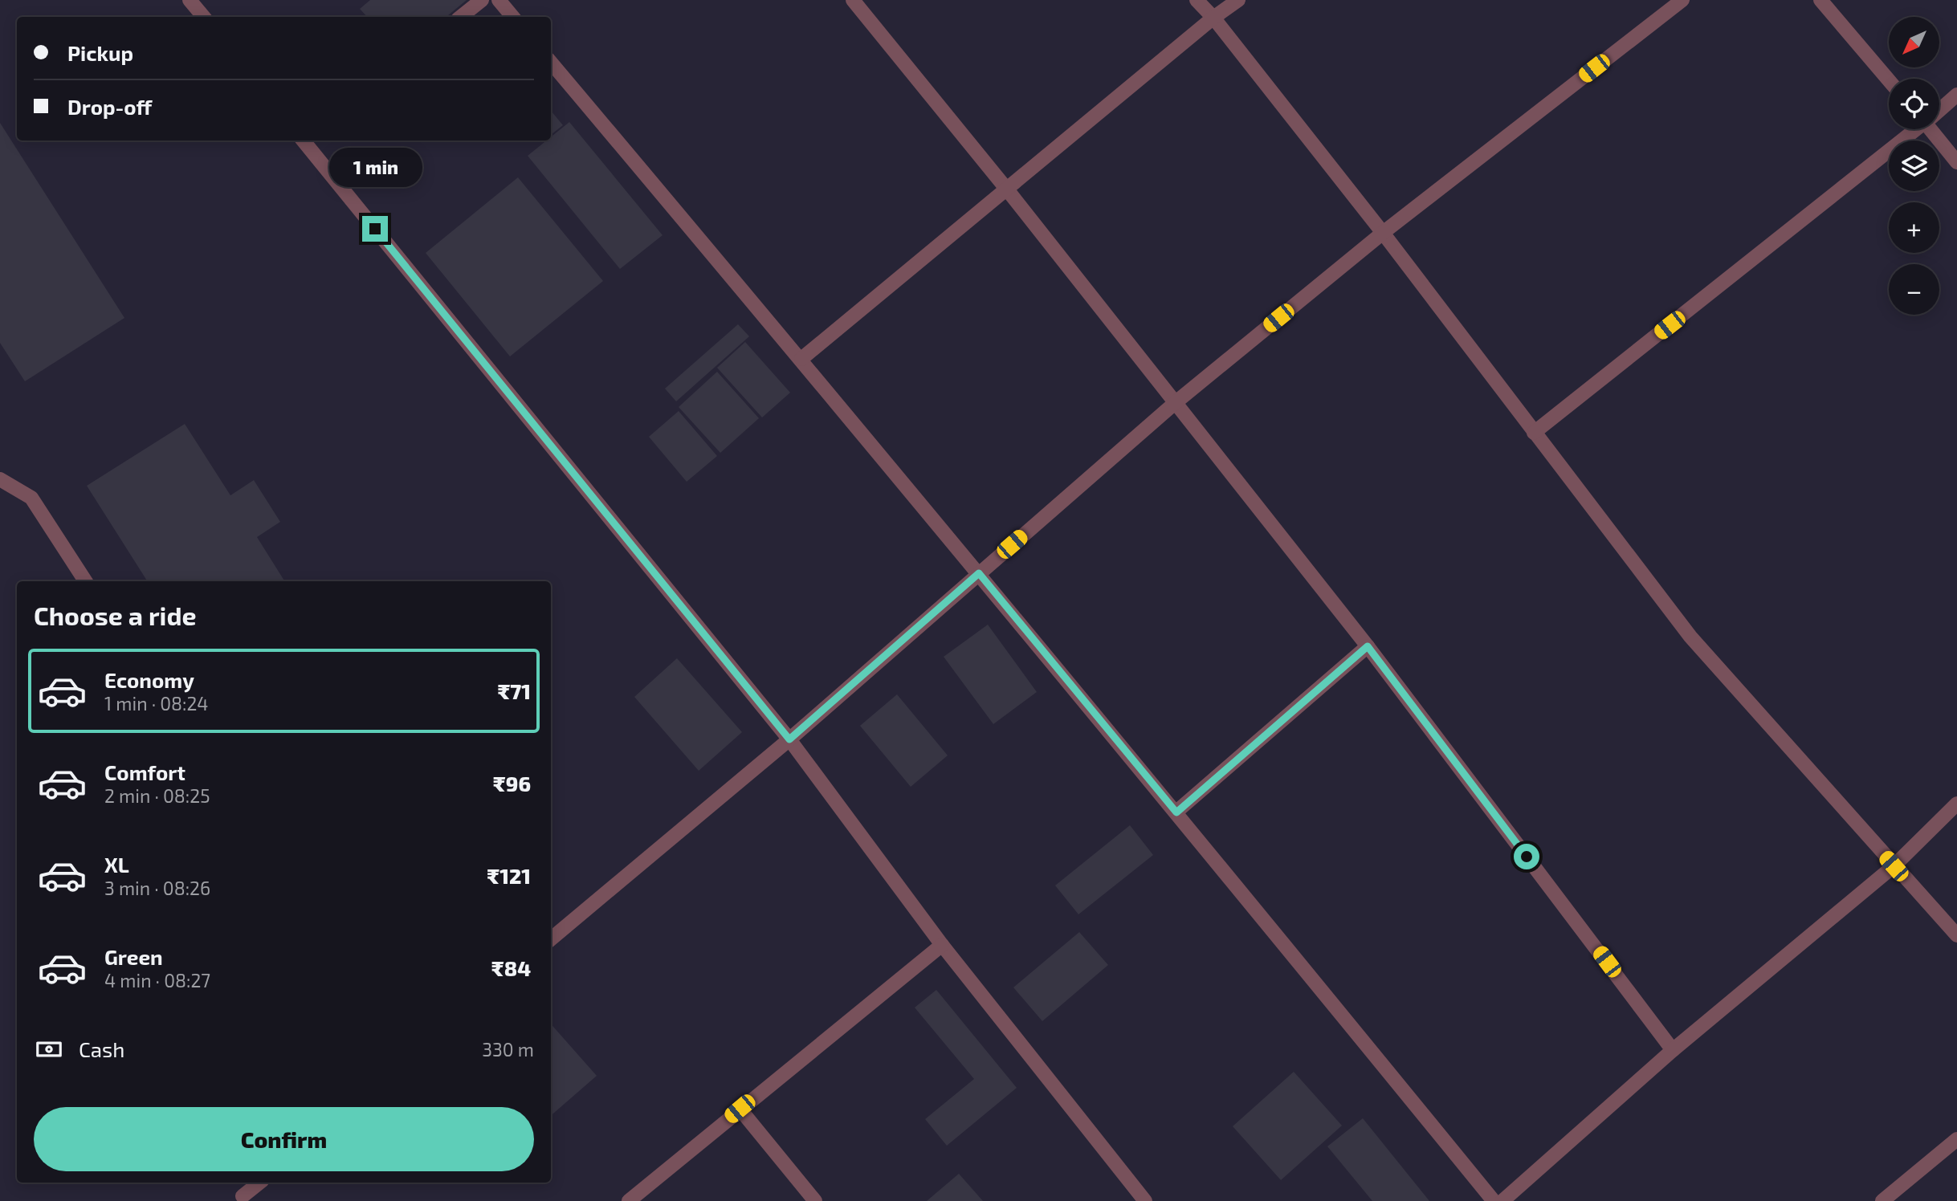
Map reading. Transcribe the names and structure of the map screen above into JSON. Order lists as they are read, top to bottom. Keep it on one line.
{"north":"bottom left","page":{"map_buttons":["+","−"],"banner":["Pickup","Drop-off"],"bubble":"1 min","heading":"Choose a ride","list":[{"name":"Economy","note":"1 min · 08:24","value":"₹71"},{"name":"Comfort","note":"2 min · 08:25","value":"₹96"},{"name":"XL","note":"3 min · 08:26","value":"₹121"},{"name":"Green","note":"4 min · 08:27","value":"₹84"}],"pay":["Cash","330 m"],"buttons":"Confirm"}}
